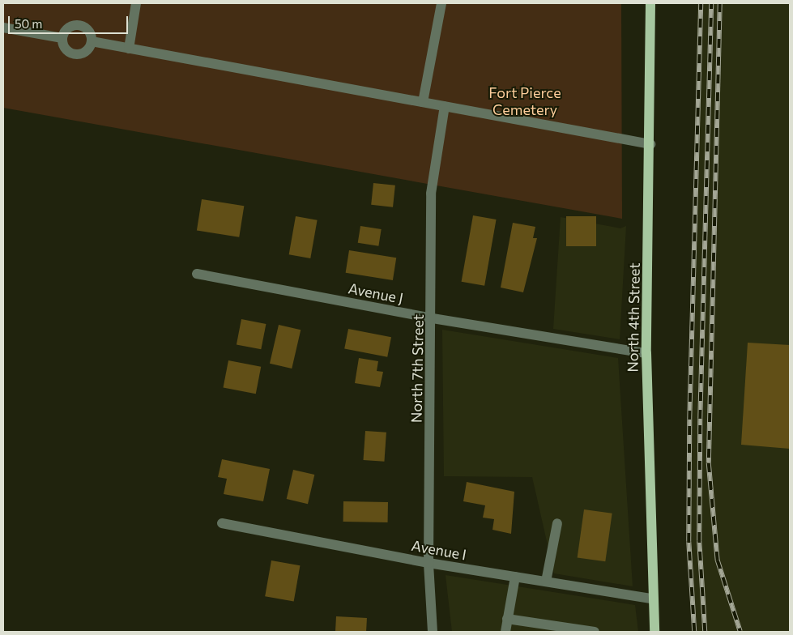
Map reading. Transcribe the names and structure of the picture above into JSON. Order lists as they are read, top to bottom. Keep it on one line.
{"streets":{"main road":["North 4th Street"],"street":["Avenue J","North 7th Street","Avenue I"]},"crossings":[["Avenue J","North 4th Street"],["Avenue J","North 7th Street"],["North 4th Street","Avenue I"],["North 7th Street","Avenue I"]],"parks":["Fort Pierce Cemetery"],"scale_bar":"50 m"}
